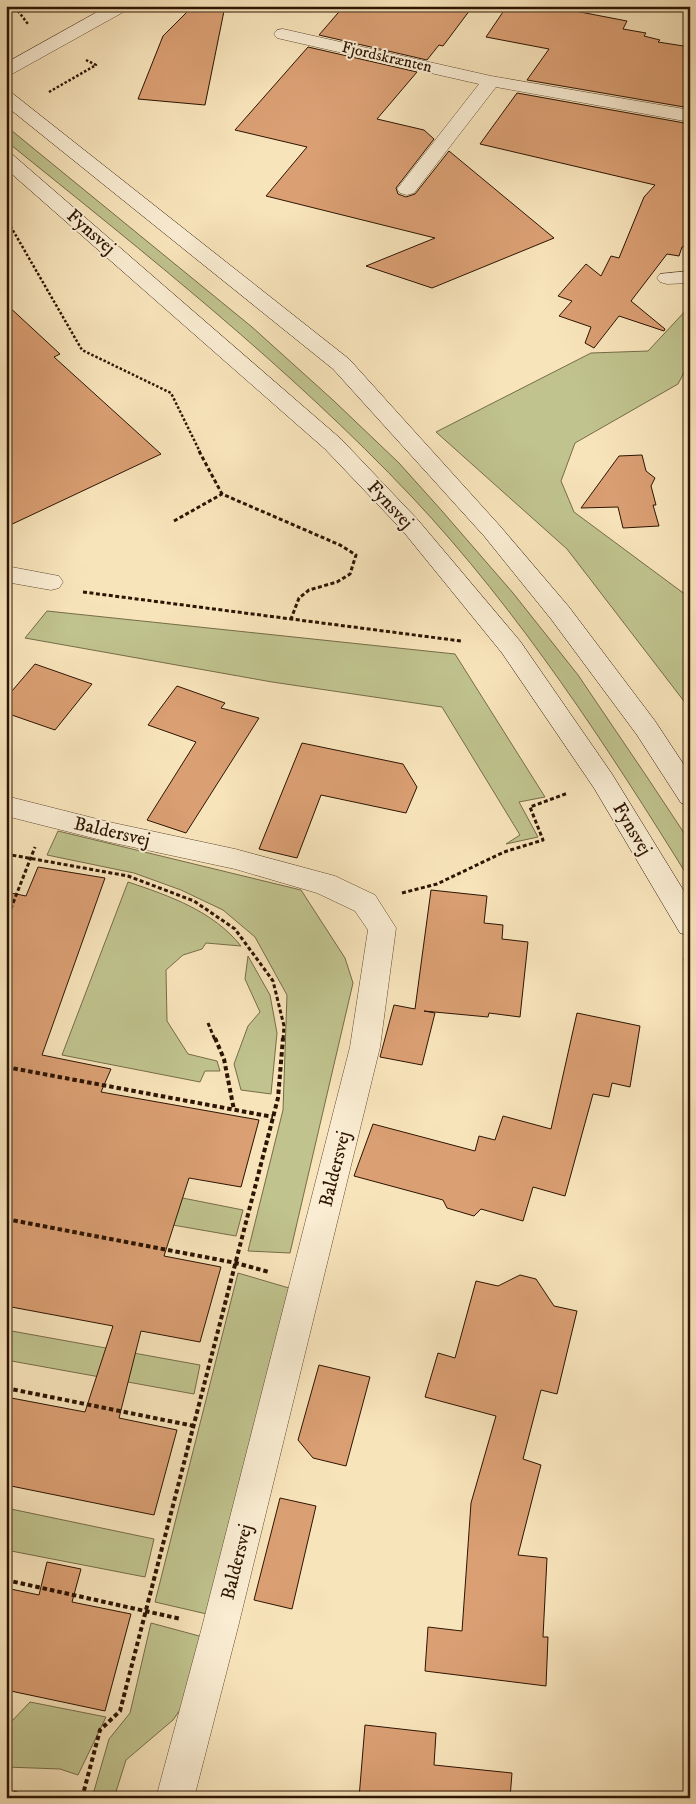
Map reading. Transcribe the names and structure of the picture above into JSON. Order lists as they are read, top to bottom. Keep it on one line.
{"streets":{"main road":["Fjordskrænten","Fynsvej","Baldersvej"]}}
